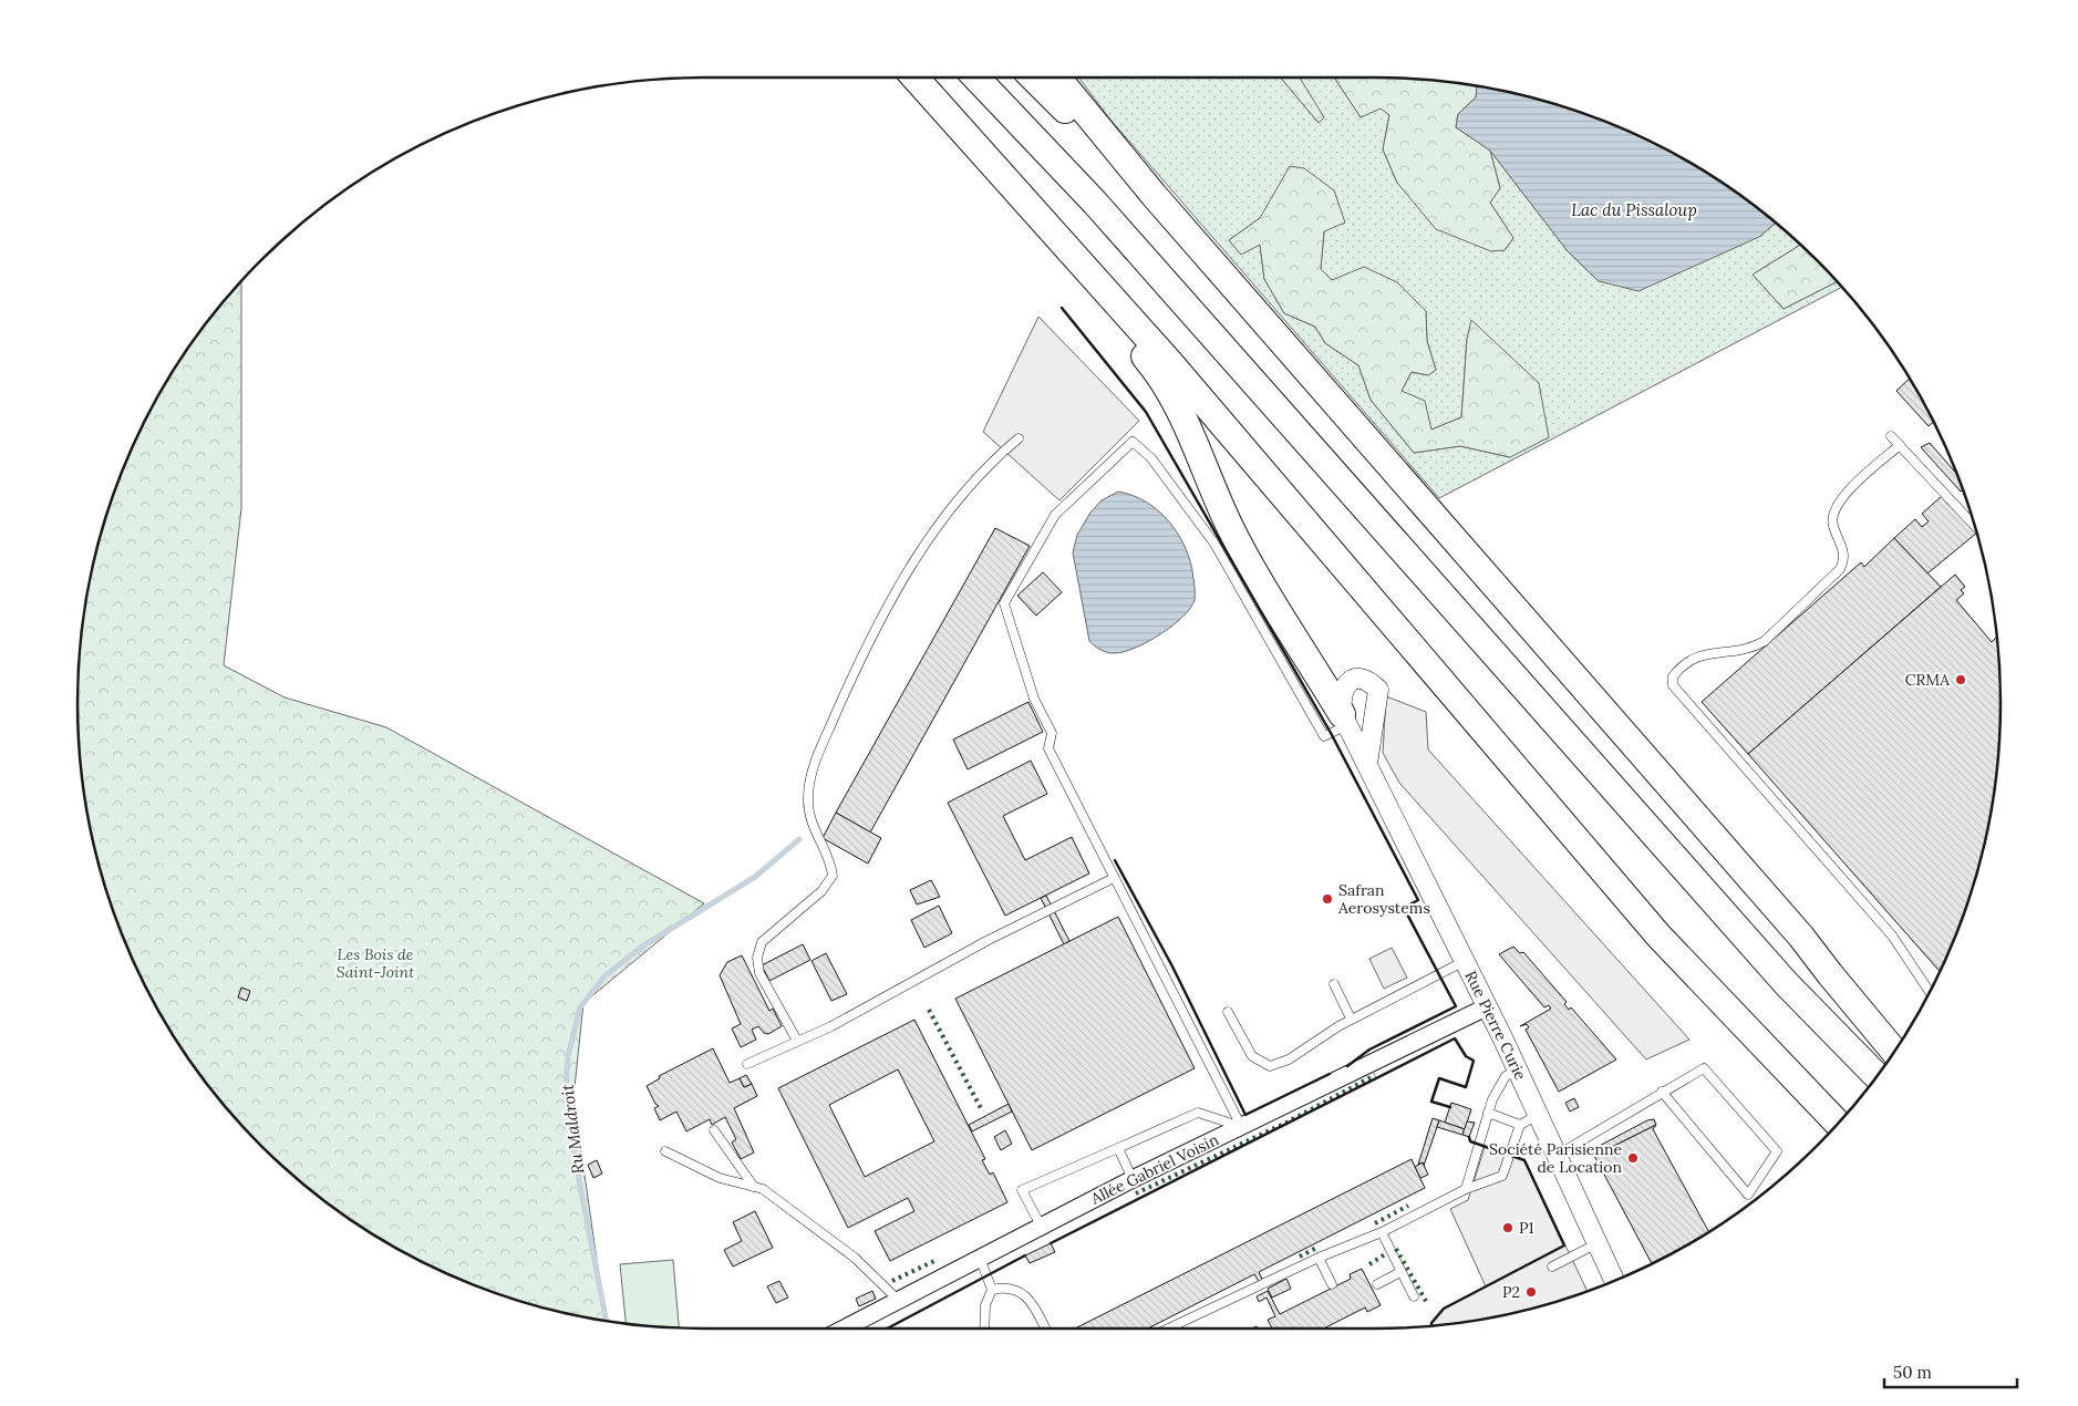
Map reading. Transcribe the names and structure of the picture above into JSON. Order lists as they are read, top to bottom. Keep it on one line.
{"streets":{"street":["Rue Pierre Curie","Allée Gabriel Voisin"]},"crossings":[["Rue Pierre Curie","Allée Gabriel Voisin"]],"water":["Lac du Pissaloup","Ru Maldroit"],"parks":["Les Bois de Saint-Joint"],"places":["CRMA","Safran Aerosystems","Société Parisienne de Location","P1","P2"],"scale_bar":"50 m"}
